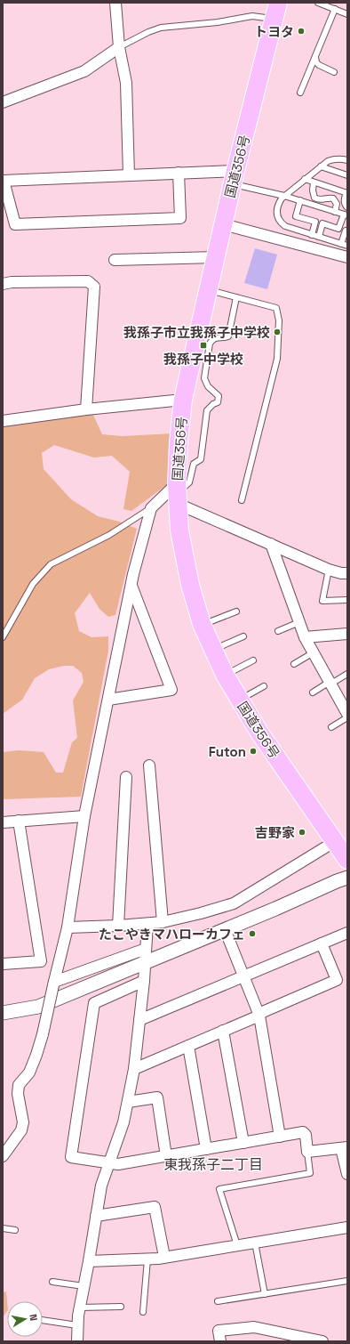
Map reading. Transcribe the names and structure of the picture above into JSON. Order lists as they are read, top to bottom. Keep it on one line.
{"streets":{"highway":["国道356号"]},"districts":["東我孫子二丁目"],"places":{"other":["トヨタ","我孫子市立我孫子中学校","Futon","吉野家","たこやきマハローカフェ"],"transit":["我孫子中学校"]},"north":"right"}
